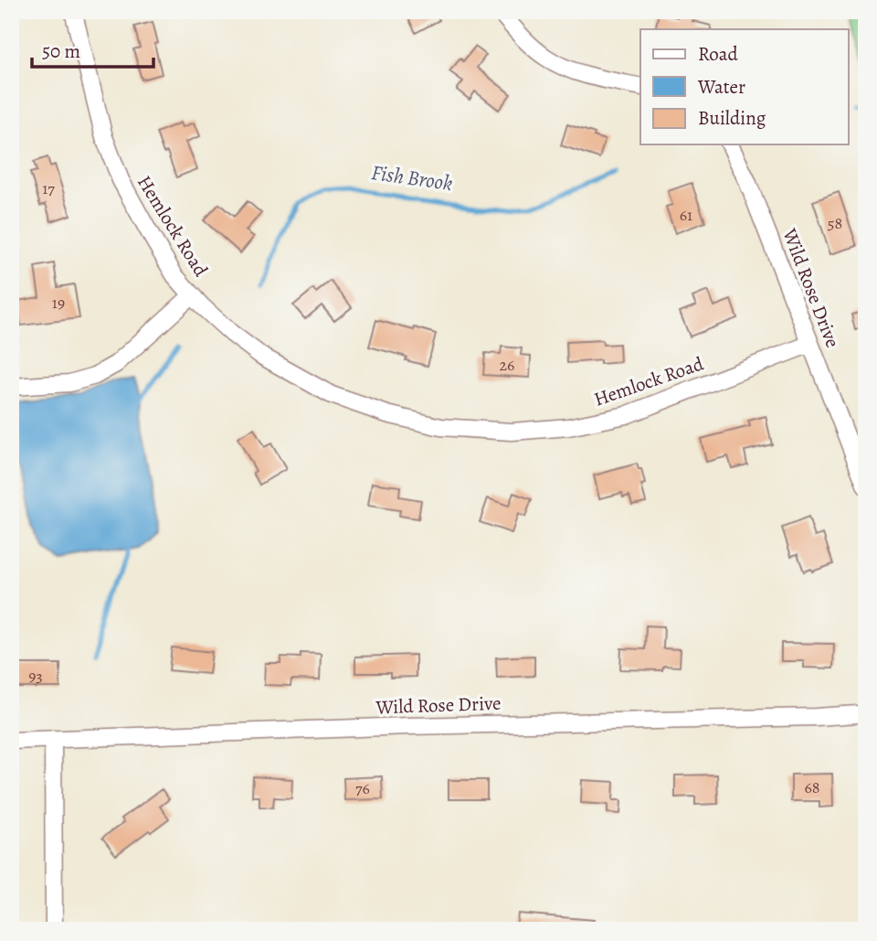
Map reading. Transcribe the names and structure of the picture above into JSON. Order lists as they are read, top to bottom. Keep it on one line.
{"streets":{"street":["Hemlock Road","Wild Rose Drive"]},"crossings":[["Hemlock Road","Wild Rose Drive"]],"water":["Fish Brook"],"house_numbers":["17","61","58","19","26","93","68","76"],"legend":["Road","Water","Building"],"scale_bar":"50 m"}
